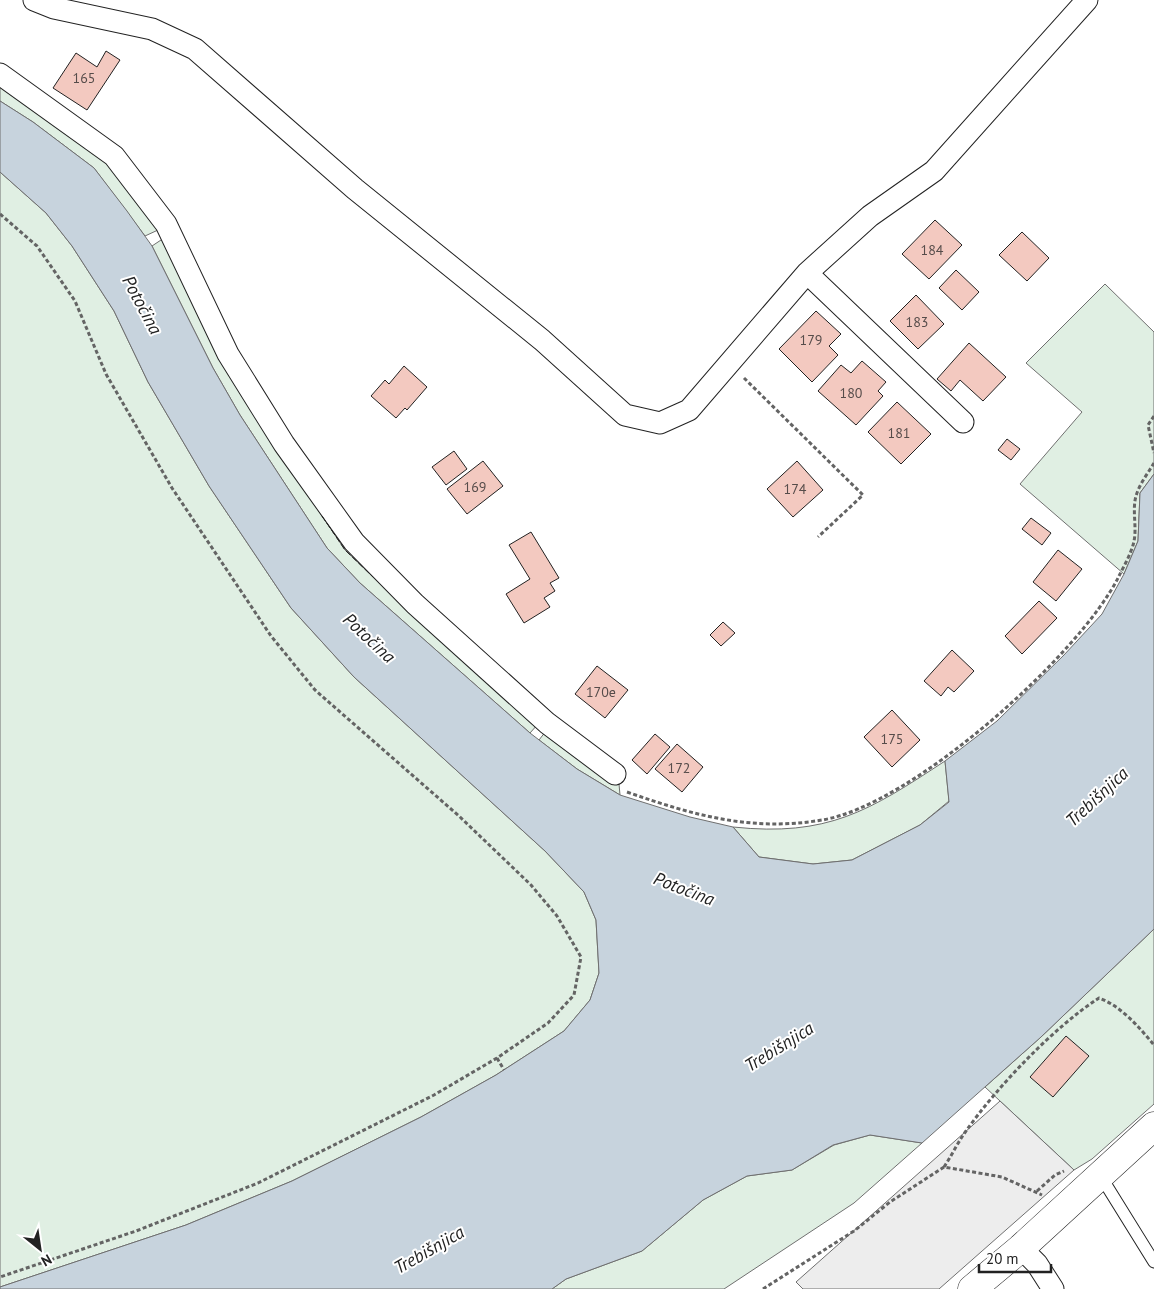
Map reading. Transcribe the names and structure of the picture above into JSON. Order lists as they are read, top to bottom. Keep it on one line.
{"water":["Potočina","Trebišnjica"],"house_numbers":["165","184","183","179","180","181","169","174","170e","175","172"],"scale_bar":"20 m","north":"bottom right"}
